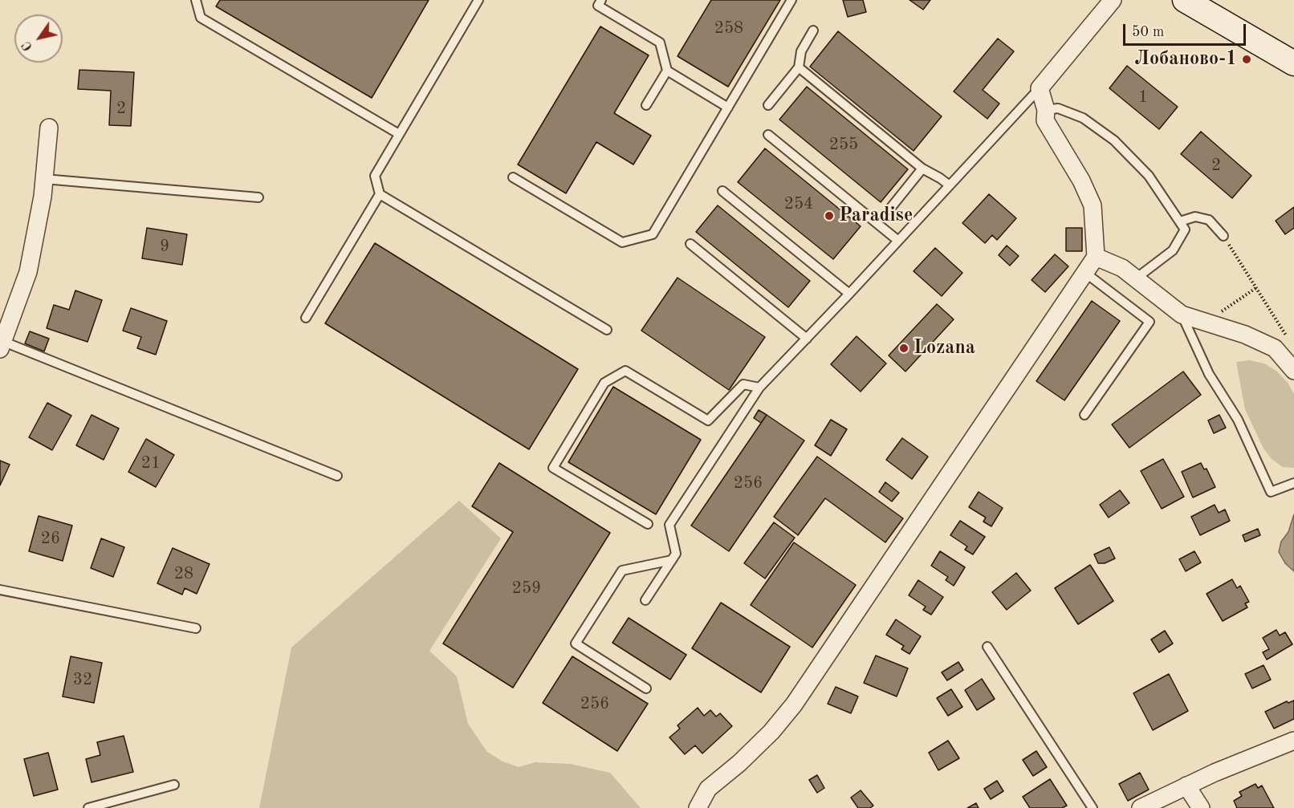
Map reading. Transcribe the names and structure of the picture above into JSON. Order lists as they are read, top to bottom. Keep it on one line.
{"places":["Лобаново-1","Paradise","Lozana"],"house_numbers":["258","1","2","255","2","254","9","21","256","26","28","259","32","256"],"scale_bar":"50 m","north":"bottom left"}
